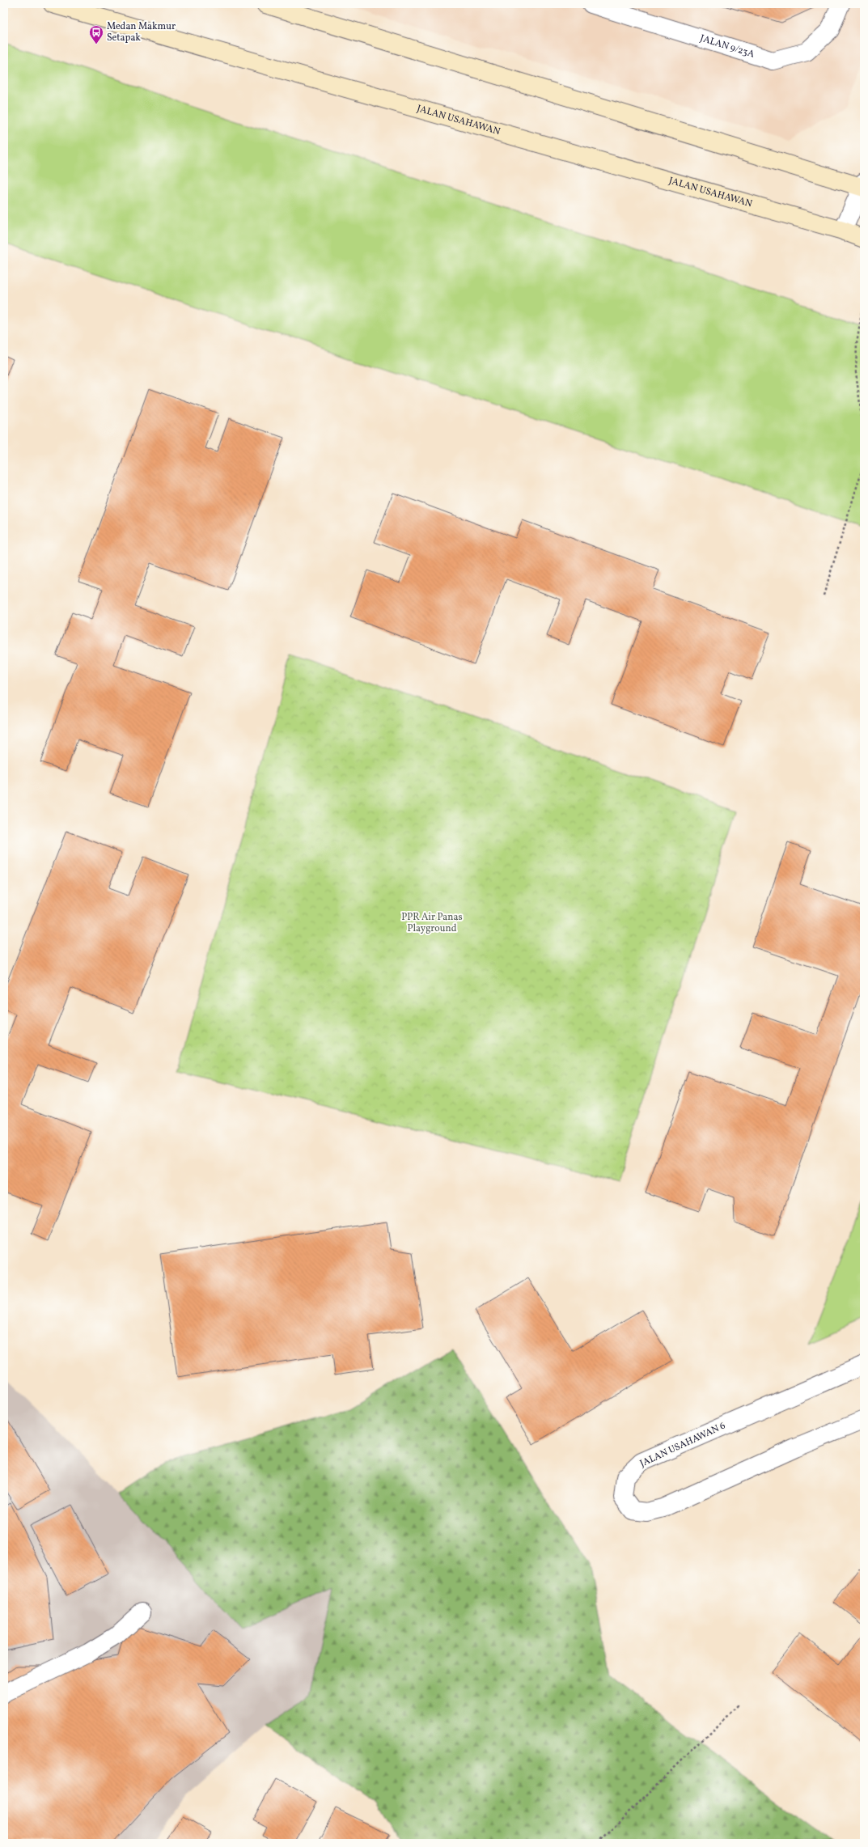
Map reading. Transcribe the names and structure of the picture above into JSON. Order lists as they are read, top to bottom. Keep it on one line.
{"streets":{"street":["JALAN 9/23A","JALAN USAHAWAN","JALAN USAHAWAN 6"]},"parks":["PPR Air Panas Playground"],"places":{"bus stop":["Medan Makmur Setapak"]}}
